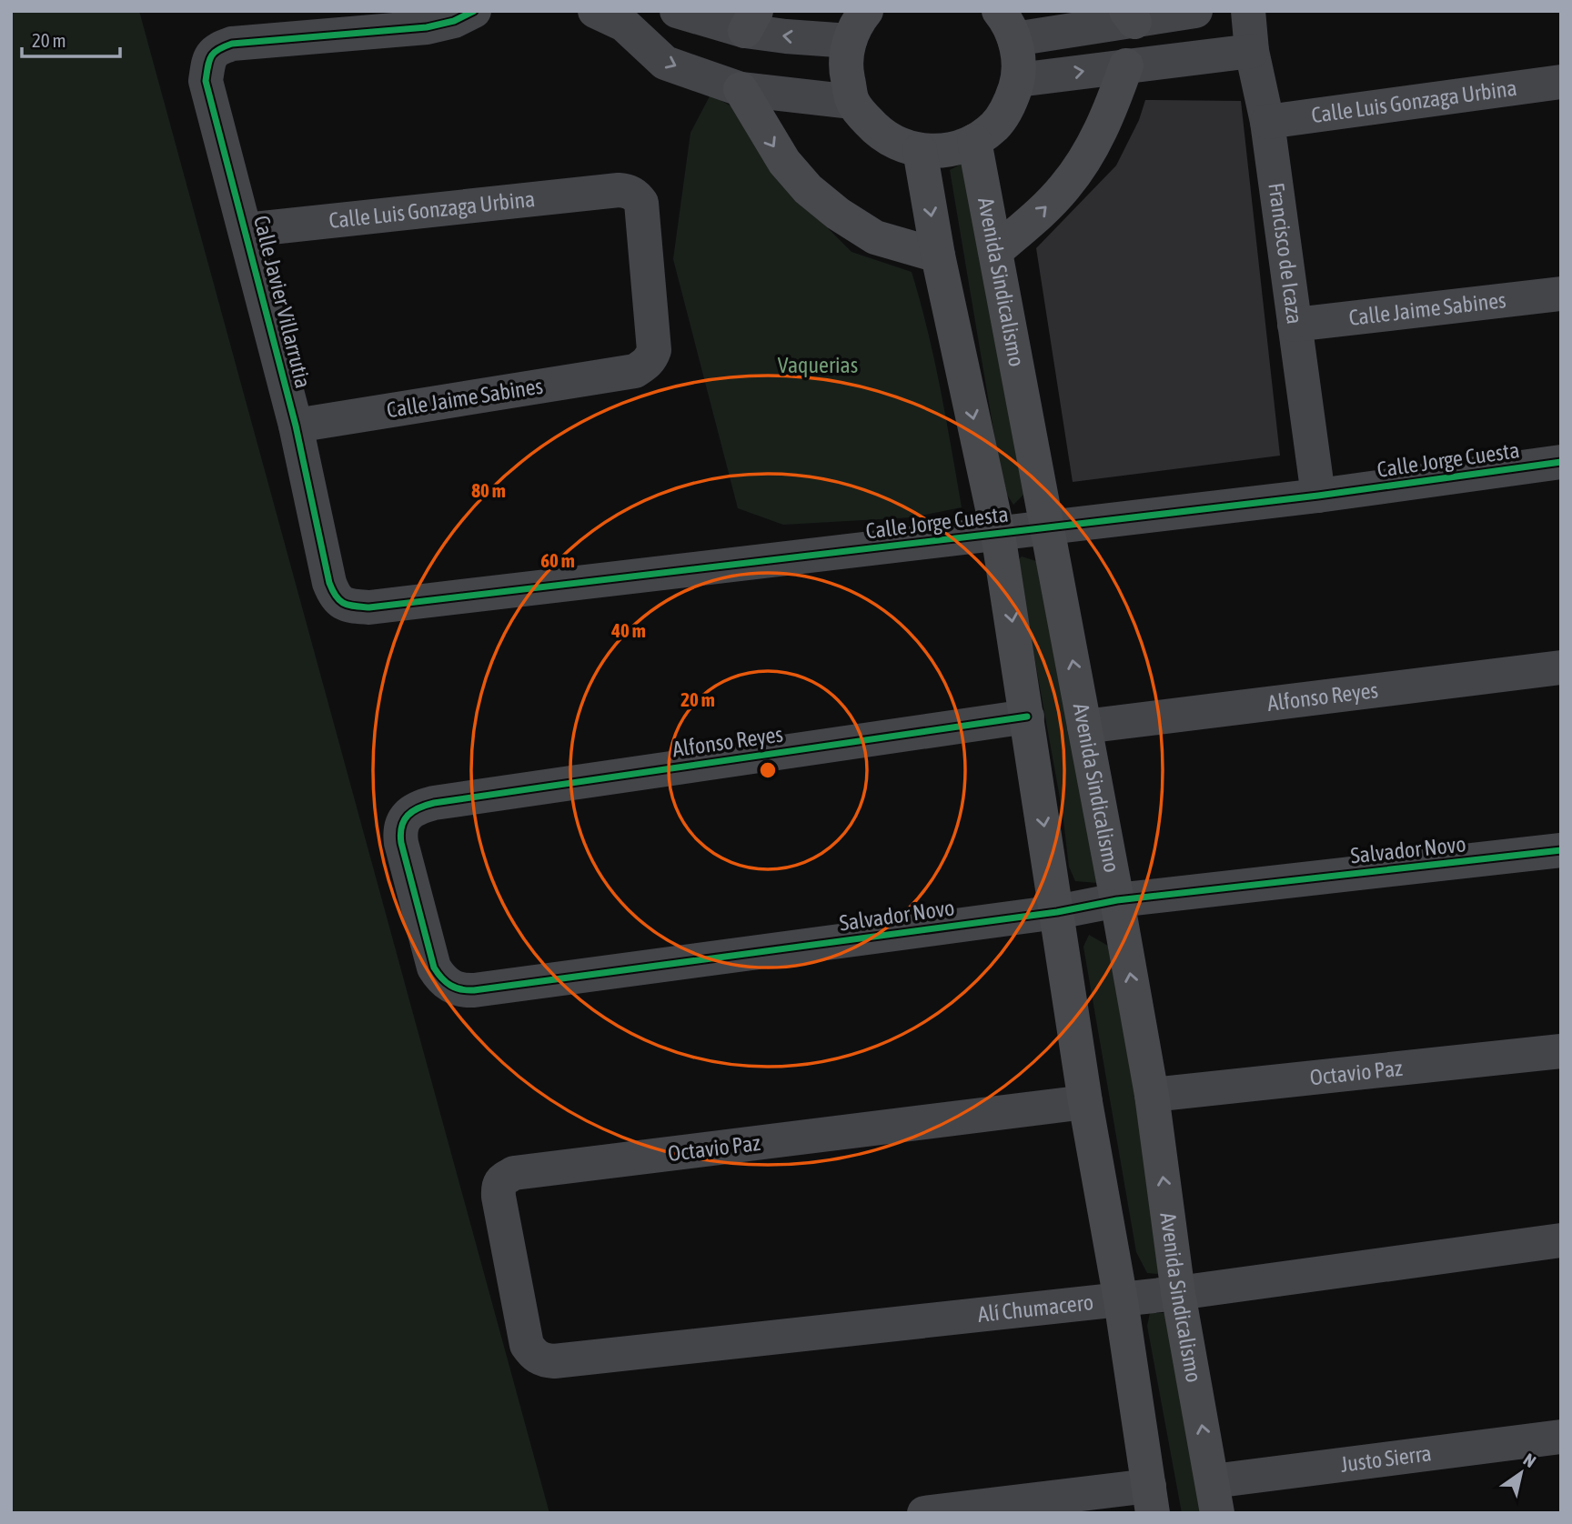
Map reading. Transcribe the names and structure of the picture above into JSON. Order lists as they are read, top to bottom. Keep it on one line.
{"streets":{"street":["Calle Luis Gonzaga Urbina","Francisco de Icaza","Avenida Sindicalismo","Calle Javier Villarrutia","Calle Jaime Sabines","Calle Jorge Cuesta","Alfonso Reyes","Salvador Novo","Octavio Paz","Alí Chumacero","Justo Sierra"]},"crossings":[["Calle Luis Gonzaga Urbina","Francisco de Icaza"],["Calle Luis Gonzaga Urbina","Calle Javier Villarrutia"],["Calle Luis Gonzaga Urbina","Calle Jaime Sabines"],["Francisco de Icaza","Calle Jaime Sabines"],["Francisco de Icaza","Calle Jorge Cuesta"],["Avenida Sindicalismo","Calle Jorge Cuesta"],["Avenida Sindicalismo","Alfonso Reyes"],["Avenida Sindicalismo","Salvador Novo"],["Avenida Sindicalismo","Octavio Paz"],["Avenida Sindicalismo","Alí Chumacero"],["Avenida Sindicalismo","Justo Sierra"],["Calle Javier Villarrutia","Calle Jaime Sabines"],["Calle Javier Villarrutia","Calle Jorge Cuesta"],["Alfonso Reyes","Salvador Novo"],["Octavio Paz","Alí Chumacero"]],"parks":["Vaquerias"],"scale_bar":"20 m","north":"top right","rings":["80 m","60 m","40 m","20 m"]}
